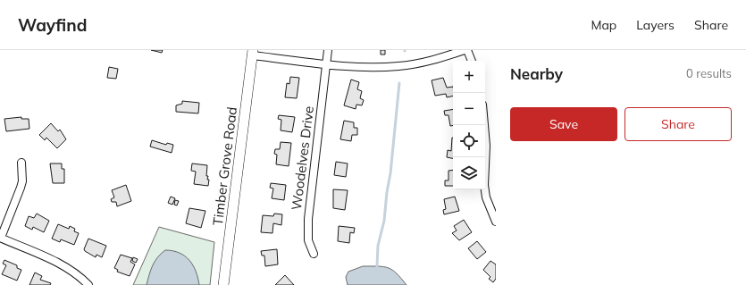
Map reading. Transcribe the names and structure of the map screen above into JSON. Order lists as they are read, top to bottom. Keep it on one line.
{"streets":{"street":["Woodelves Drive","Timber Grove Road"]},"page":{"header":"Wayfind","nav":["Map","Layers","Share"],"heading":["Nearby","0 results"],"map_buttons":["+","−"],"buttons":["Save","Share"]}}
